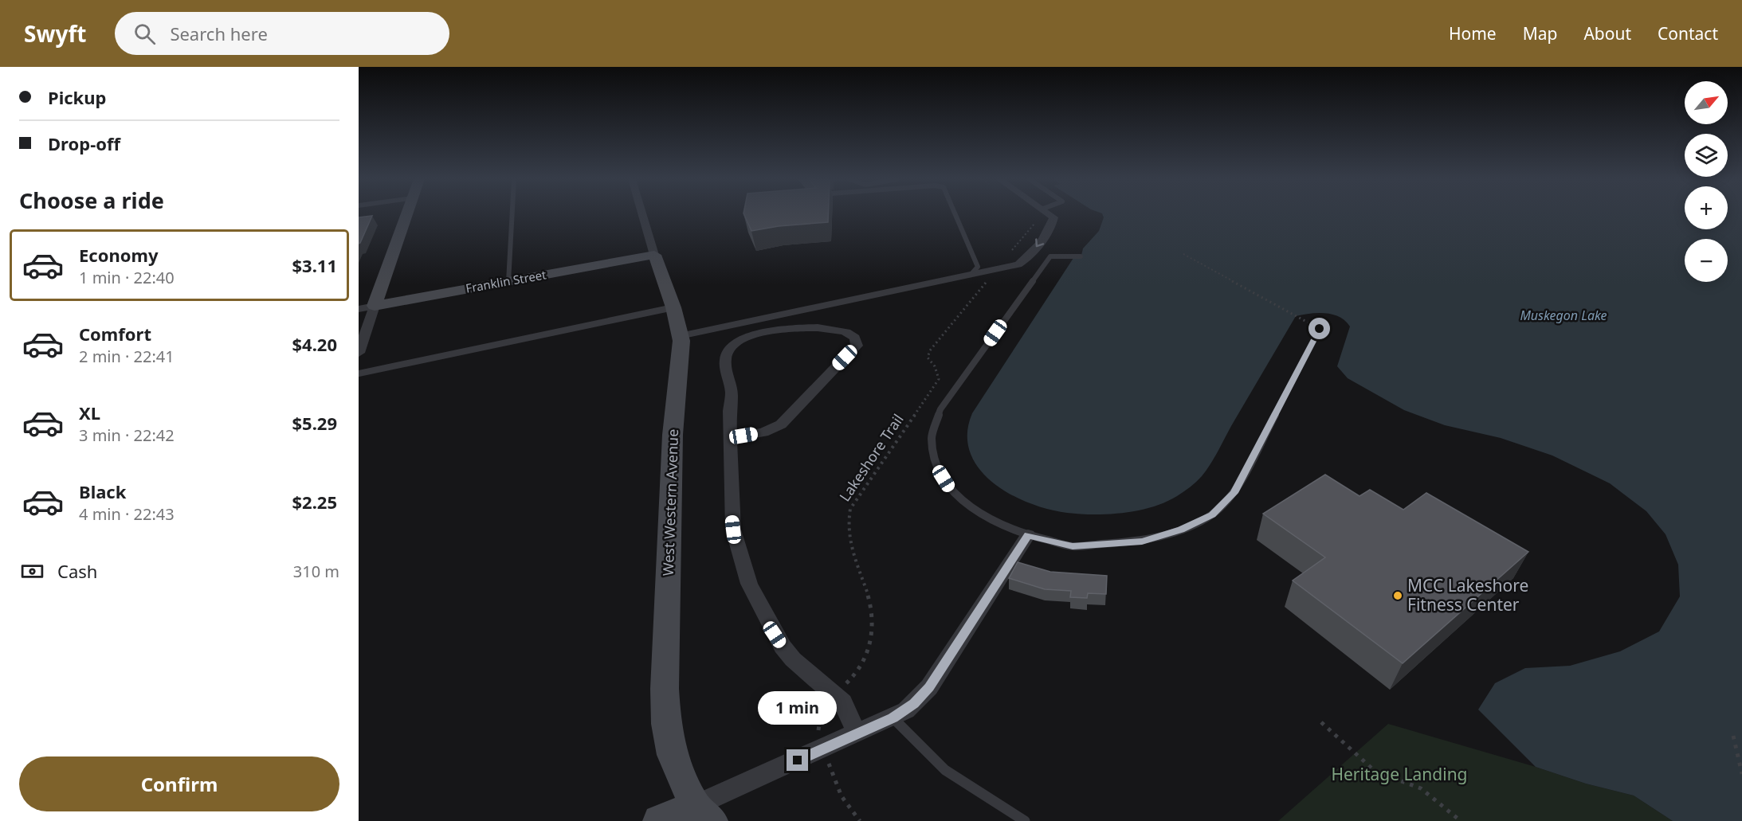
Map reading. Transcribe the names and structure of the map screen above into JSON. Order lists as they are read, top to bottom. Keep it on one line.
{"streets":{"street":["Franklin Street","West Western Avenue"],"path":["Lakeshore Trail"]},"crossings":[["Franklin Street","West Western Avenue"]],"water":["Muskegon Lake"],"parks":["Heritage Landing"],"places":["MCC Lakeshore Fitness Center"],"north":"top right","page":{"header":"Swyft","search":"Search here","nav":["Home","Map","About","Contact"],"banner":["Pickup","Drop-off"],"map_buttons":["+","−"],"heading":"Choose a ride","list":[{"name":"Economy","note":"1 min · 22:40","value":"$3.11"},{"name":"Comfort","note":"2 min · 22:41","value":"$4.20"},{"name":"XL","note":"3 min · 22:42","value":"$5.29"},{"name":"Black","note":"4 min · 22:43","value":"$2.25"}],"pay":["Cash","310 m"],"bubble":"1 min","buttons":"Confirm"}}
